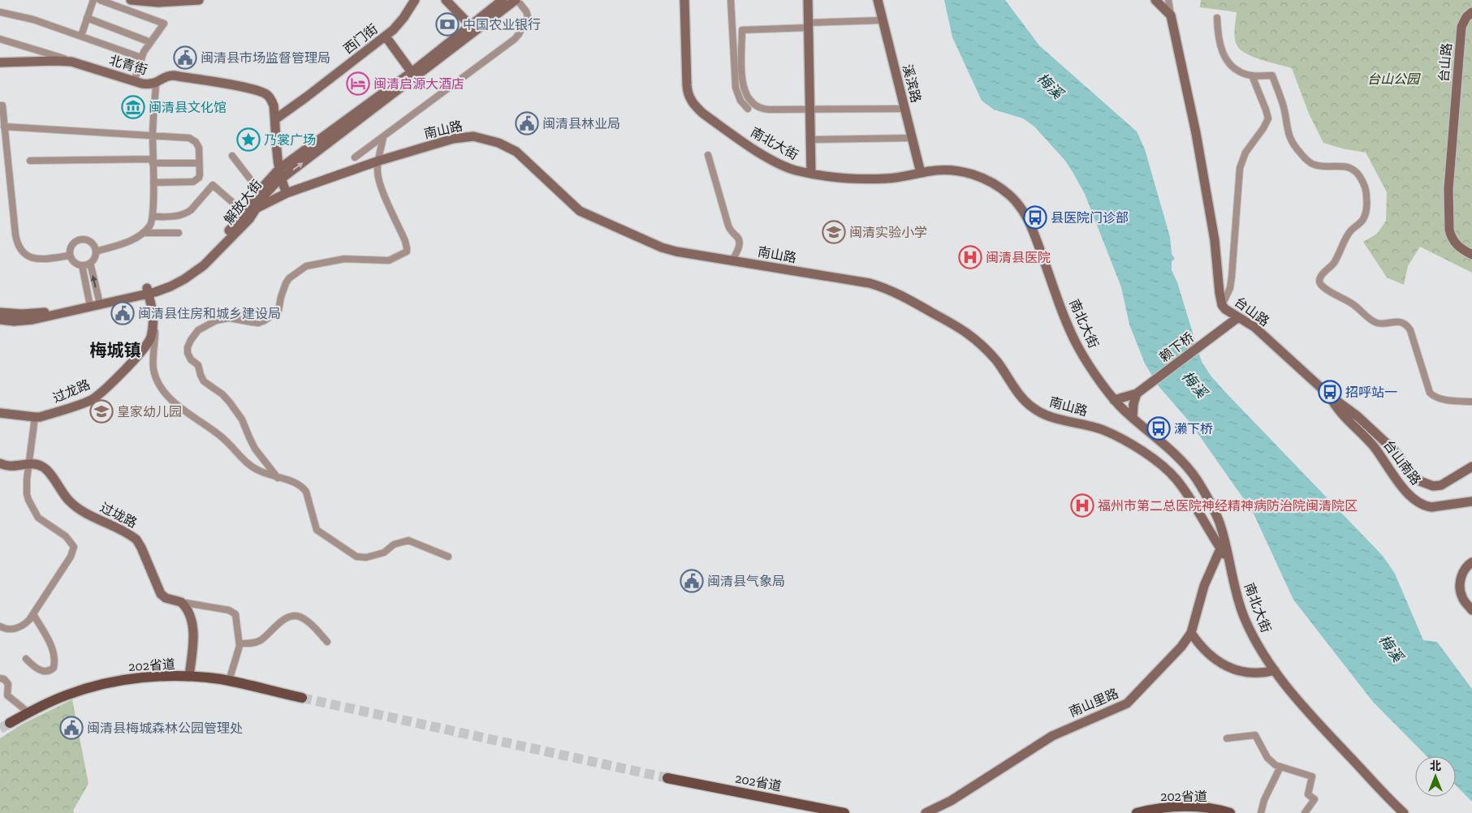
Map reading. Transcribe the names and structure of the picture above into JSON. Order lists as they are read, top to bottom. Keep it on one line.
{"streets":{"main road":["202省道"],"street":["西门街","台山路","北青街","溪滨路","南山路","南北大街","解放大街","赖下桥","过龙路","台山南路","过垅路","南山里路"]},"crossings":[["西门街","北青街"],["台山路","赖下桥"],["台山路","台山南路"],["北青街","南山路"],["北青街","解放大街"],["溪滨路","南北大街"],["南山路","南北大街"],["南山路","解放大街"],["南山路","南山里路"],["南北大街","南山里路"],["解放大街","过龙路"]],"districts":["梅城镇"],"water":["梅溪"],"parks":["台山公园"],"places":{"bank":["中国农业银行"],"public building":["闽清县市场监督管理局","闽清县林业局","闽清县住房和城乡建设局","闽清县气象局","闽清县梅城森林公园管理处"],"hotel":["闽清启源大酒店"],"museum":["闽清县文化馆"],"place":["乃裳广场"],"bus stop":["县医院门诊部","招呼站一","濑下桥"],"school or university":["闽清实验小学","皇家幼儿园"],"hospital":["闽清县医院","福州市第二总医院神经精神病防治院闽清院区"]},"north":"top"}
